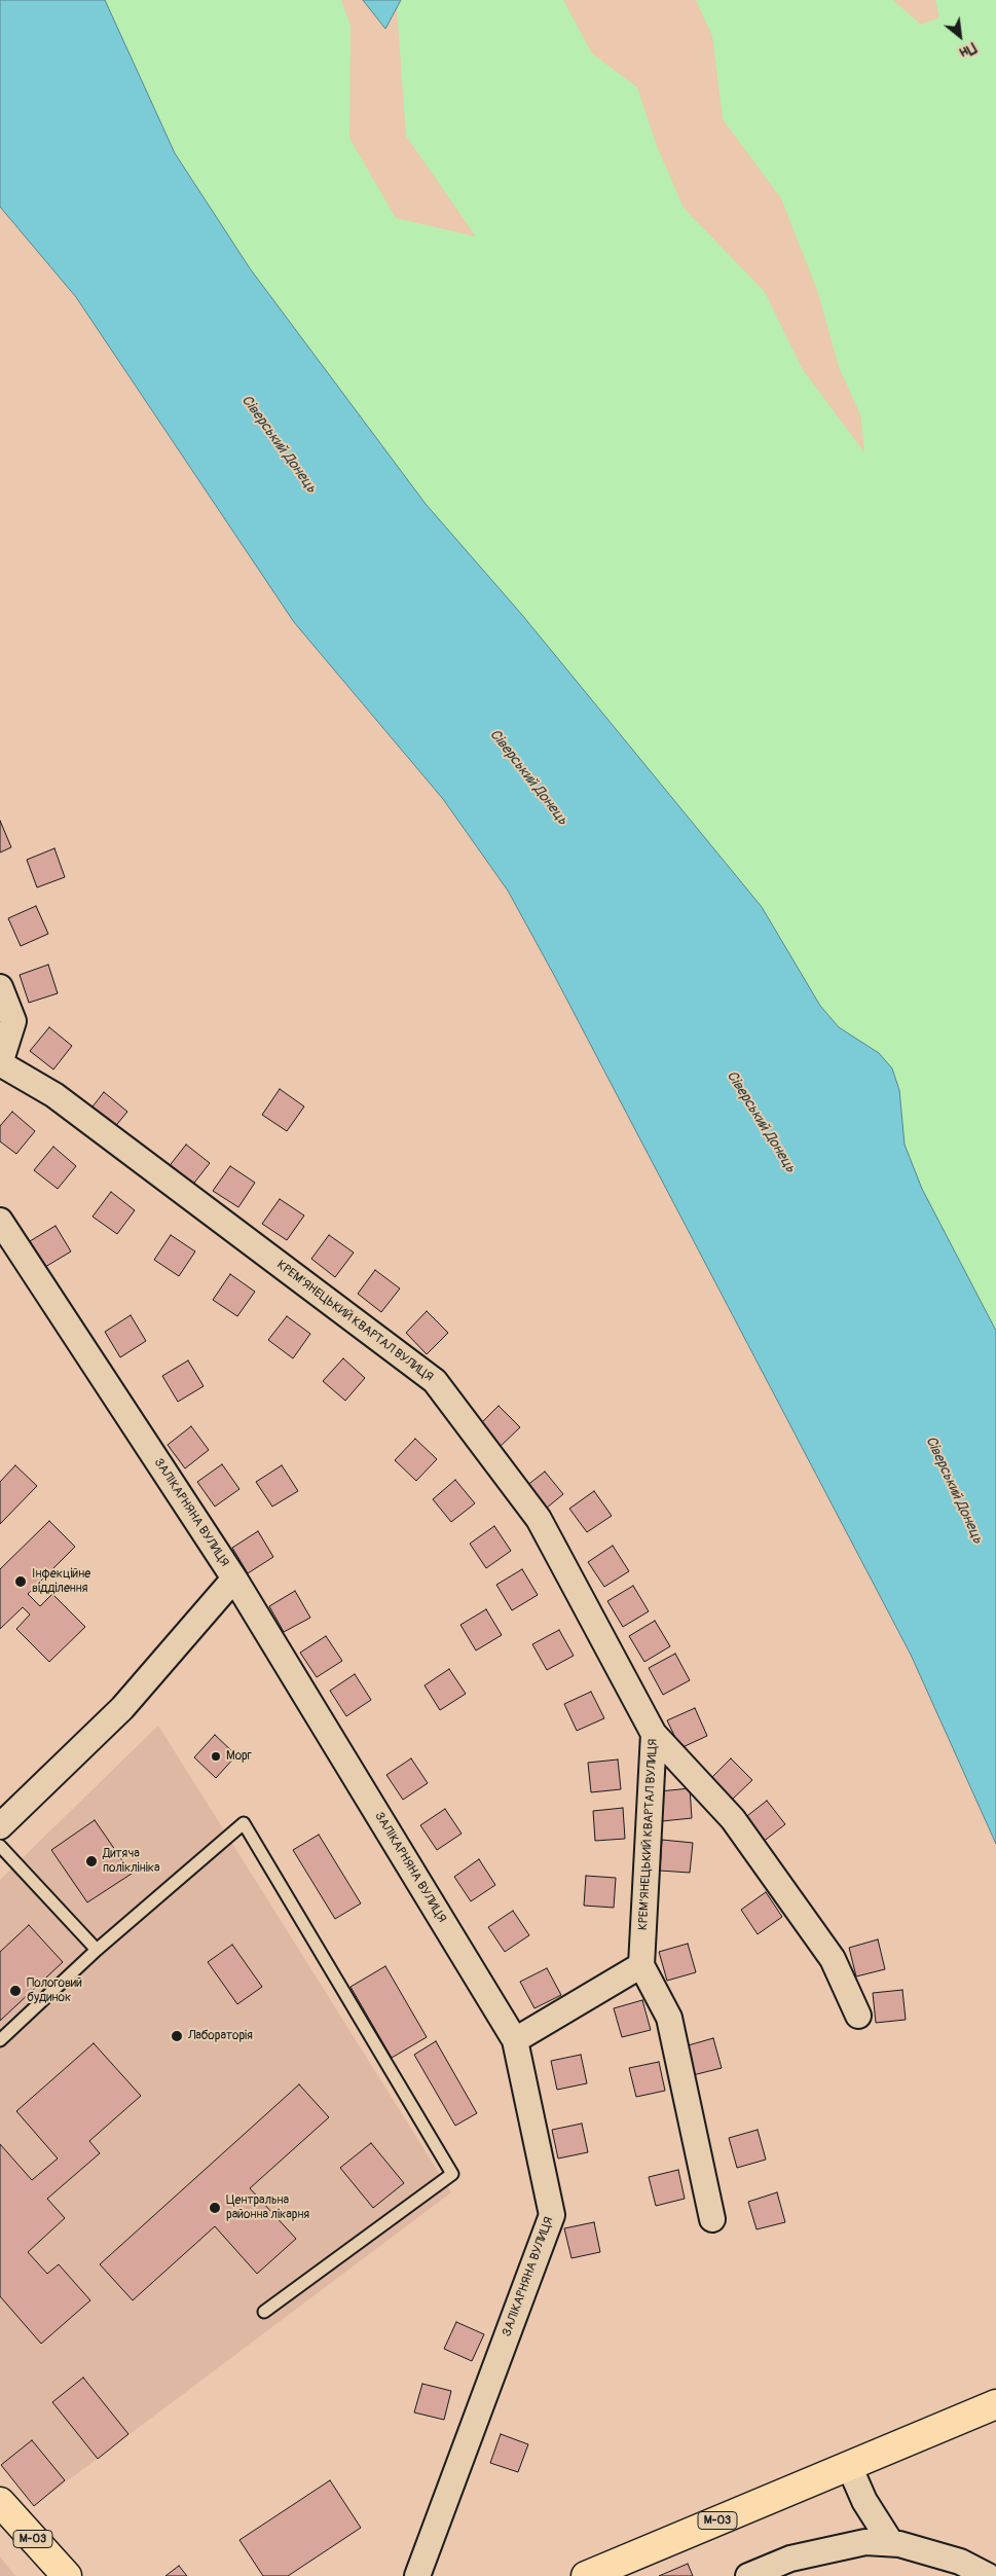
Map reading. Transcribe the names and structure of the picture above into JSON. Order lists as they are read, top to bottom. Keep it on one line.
{"streets":{"highway":["М-03"],"street":["КРЕМ’ЯНЕЦЬКИЙ КВАРТАЛ ВУЛИЦЯ","ЗАЛІКАРНЯНА ВУЛИЦЯ"]},"water":["Сіверський Донець"],"places":["Інфекційне відділення","Морг","Дитяча поліклініка","Пологовий будинок","Лабораторія","Центральна районна лікарня"],"north":"bottom right"}
